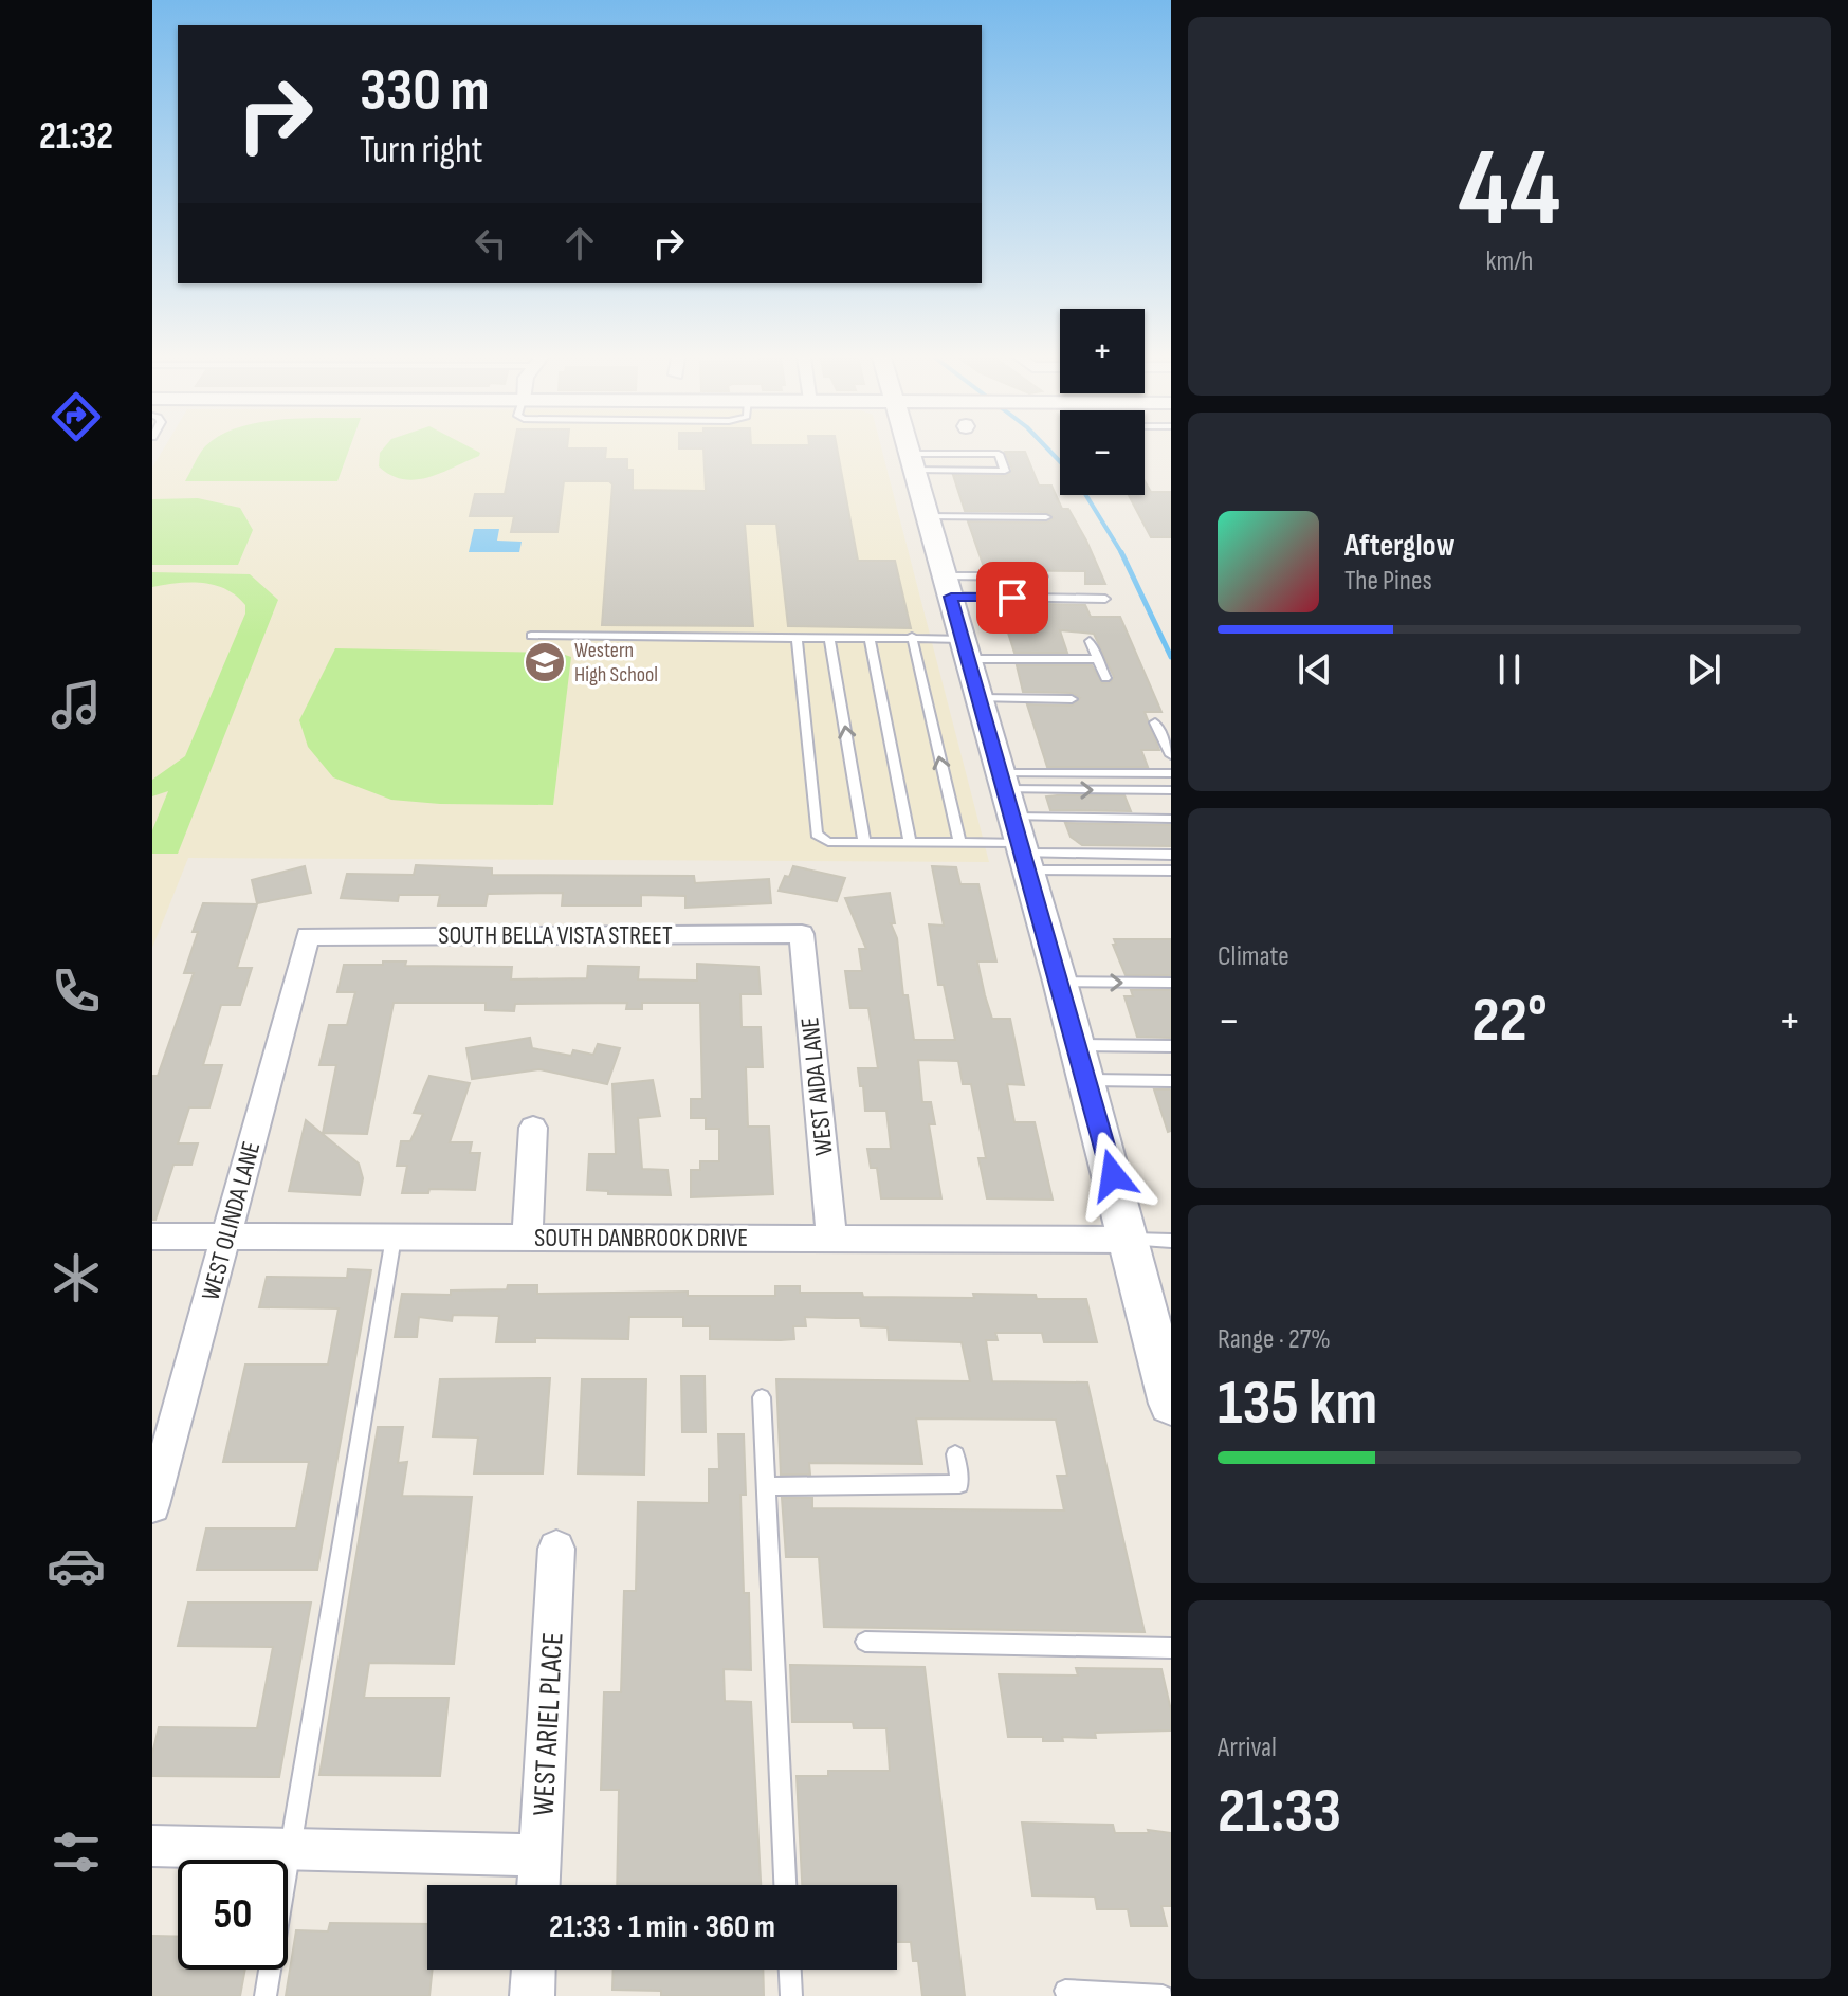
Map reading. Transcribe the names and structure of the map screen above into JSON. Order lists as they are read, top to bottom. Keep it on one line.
{"streets":{"street":["SOUTH BELLA VISTA STREET","WEST AIDA LANE","WEST OLINDA LANE","SOUTH DANBROOK DRIVE","WEST ARIEL PLACE"]},"crossings":[["SOUTH BELLA VISTA STREET","WEST AIDA LANE"],["SOUTH BELLA VISTA STREET","WEST OLINDA LANE"],["WEST AIDA LANE","SOUTH DANBROOK DRIVE"],["WEST OLINDA LANE","SOUTH DANBROOK DRIVE"]],"places":{"school or university":["Western High School"]},"page":{"tabs":"21:32","tile":[["44","km/h"],"Climate",["Range · 27%","135 km"],["Arrival","21:33"]],"turn":["330 m","Turn right"],"map_buttons":["+","−"],"song":["Afterglow","The Pines"],"heat":["−","22°","+"],"limit":"50","trip":"21:33 · 1 min · 360 m"}}
